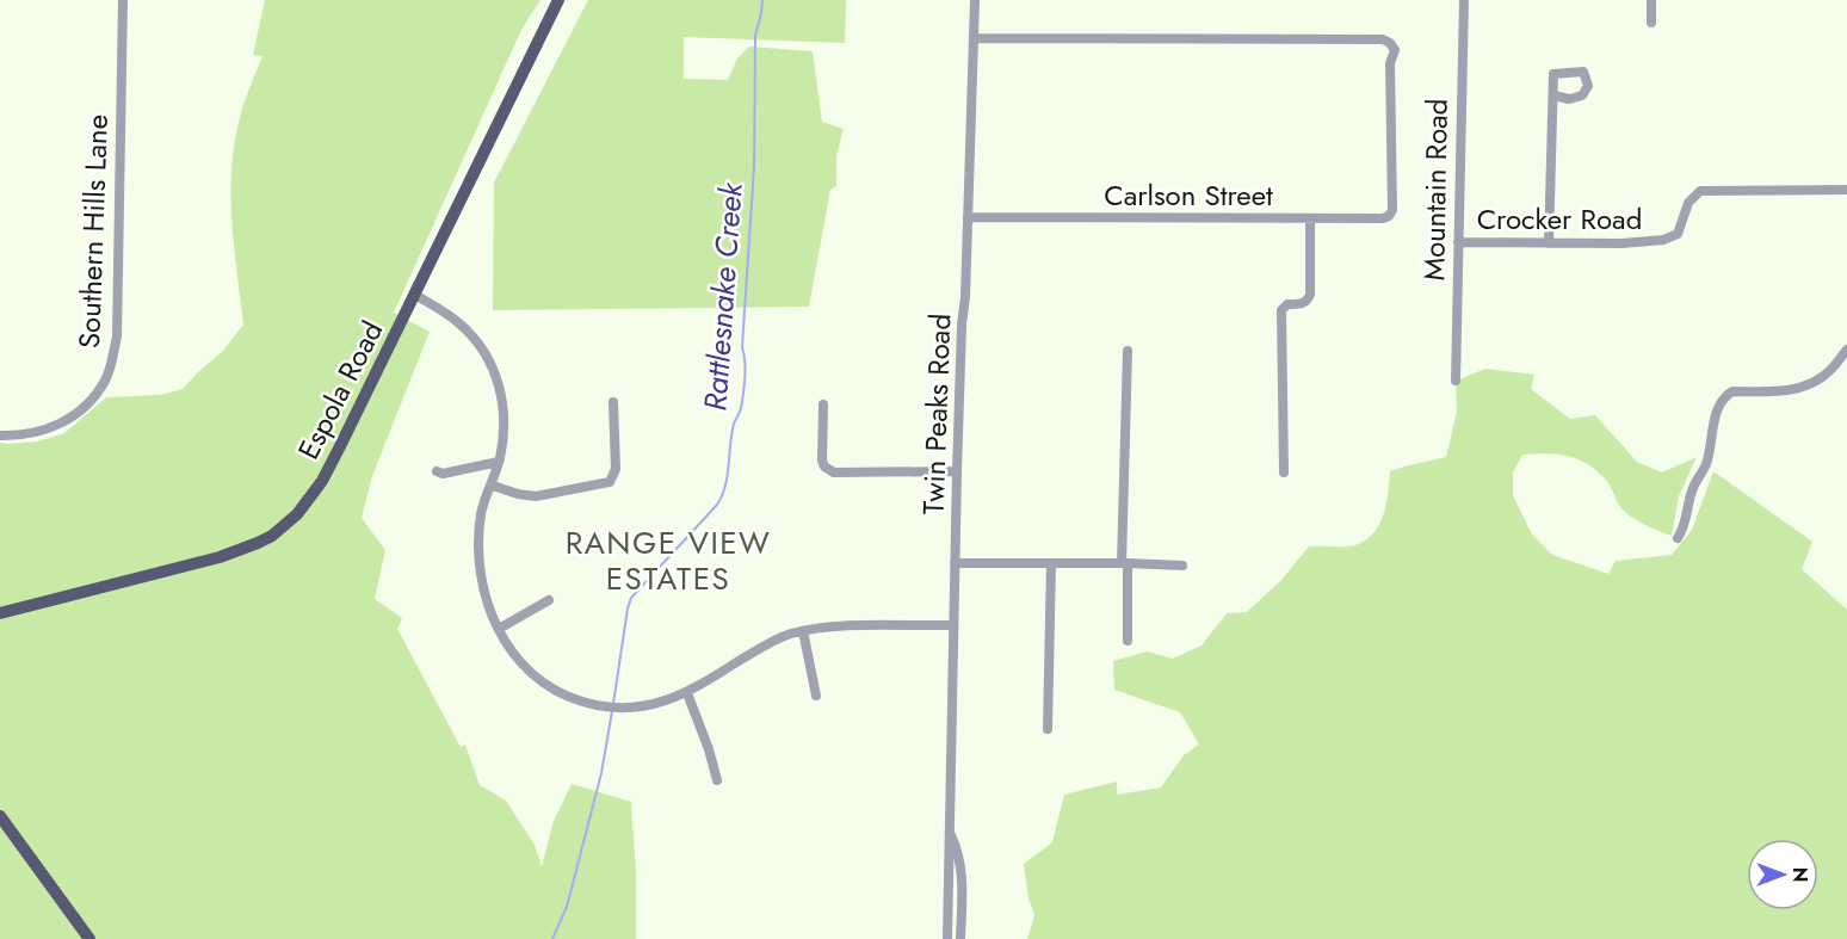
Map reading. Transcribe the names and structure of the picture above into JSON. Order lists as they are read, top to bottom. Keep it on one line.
{"streets":{"main road":["Espola Road"],"street":["Mountain Road","Carlson Street","Crocker Road","Southern Hills Lane","Twin Peaks Road"]},"crossings":[["Mountain Road","Crocker Road"],["Carlson Street","Twin Peaks Road"]],"districts":["RANGE VIEW ESTATES"],"water":["Rattlesnake Creek"],"north":"right"}
